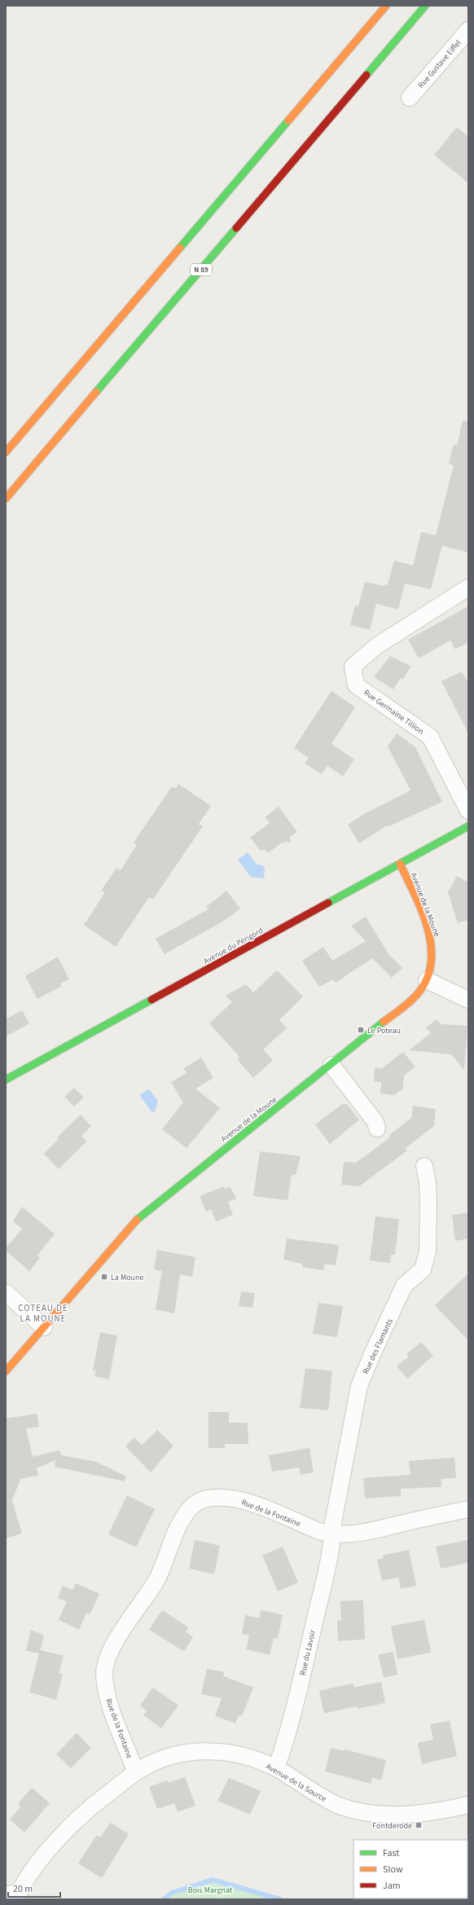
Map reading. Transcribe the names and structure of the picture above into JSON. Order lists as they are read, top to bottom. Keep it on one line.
{"streets":{"main road":["N 89","Avenue de la Moune","Avenue du Périgord"],"street":["Rue Gustave Eiffel","Rue Germaine Tillion","Rue des Flamants","Rue de la Fontaine","Rue du Lavoir","Avenue de la Source"]},"crossings":[["Avenue de la Moune","Avenue du Périgord"],["Rue des Flamants","Rue de la Fontaine"],["Rue des Flamants","Rue du Lavoir"],["Rue de la Fontaine","Rue du Lavoir"],["Rue de la Fontaine","Avenue de la Source"],["Rue du Lavoir","Avenue de la Source"]],"districts":["COTEAU DE LA MOUNE"],"parks":["Bois Margnat"],"places":{"transit":["Le Poteau","La Moune","Fontderode"]},"legend":["Fast","Slow","Jam"],"scale_bar":"20 m"}
